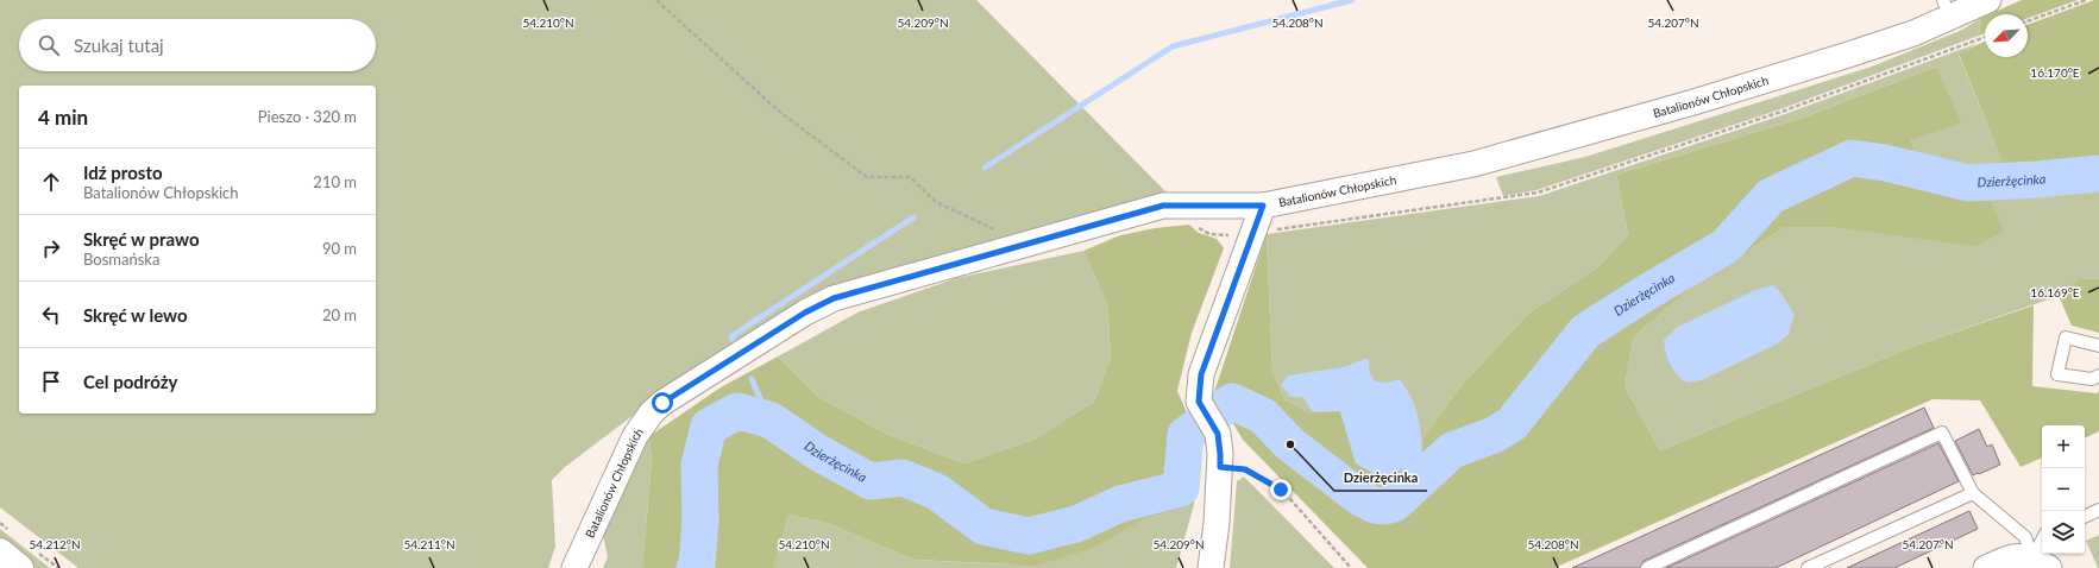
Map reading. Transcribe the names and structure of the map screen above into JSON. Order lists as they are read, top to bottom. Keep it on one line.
{"streets":{"street":["Batalionów Chłopskich"]},"water":["Dzierżęcinka"],"places":["Dzierżęcinka"],"north":"bottom left","page":{"search":"Szukaj tutaj","heading":["4 min","Pieszo · 320 m"],"list":[["Idź prosto","Batalionów Chłopskich","210 m"],["Skręć w prawo","Bosmańska","90 m"],["Skręć w lewo","20 m"],"Cel podróży"],"map_buttons":["+","−"]},"coordinates":["54.208°N","54.207°N","54.210°N","54.209°N","16.170°E","16.169°E","54.212°N","54.211°N"]}
